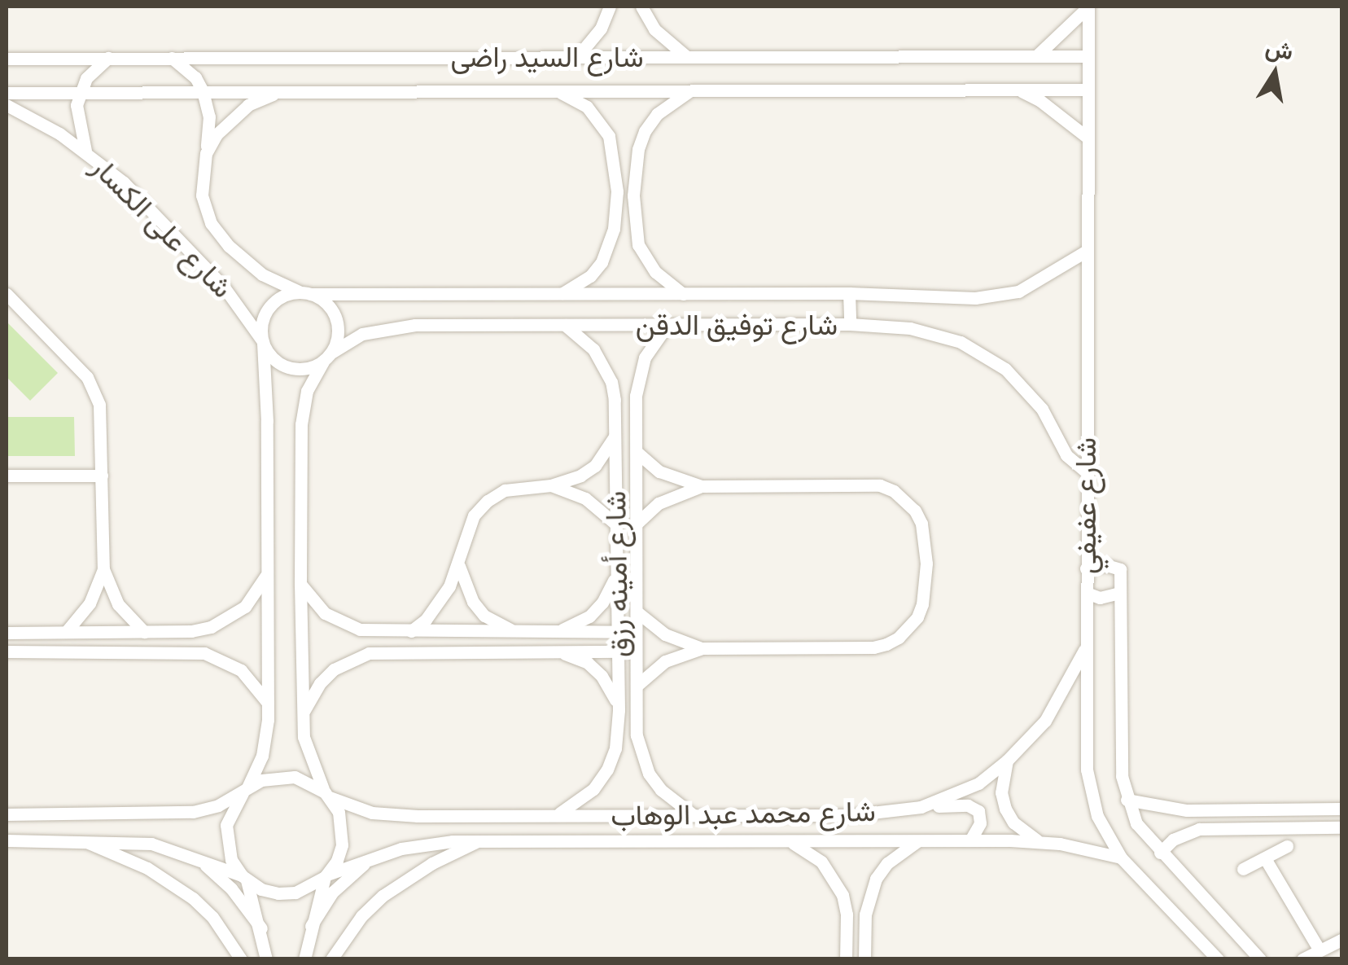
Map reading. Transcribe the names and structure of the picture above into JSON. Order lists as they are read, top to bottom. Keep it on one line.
{"streets":{"street":["شارع السيد راضى","شارع على الكسار","شارع توفيق الدقن","شارع عفيفي","شارع أمينه رزق","شارع محمد عبد الوهاب"]},"crossings":[["شارع السيد راضى","شارع على الكسار"],["شارع السيد راضى","شارع عفيفي"],["شارع على الكسار","شارع توفيق الدقن"],["شارع توفيق الدقن","شارع عفيفي"],["شارع توفيق الدقن","شارع أمينه رزق"],["شارع عفيفي","شارع محمد عبد الوهاب"],["شارع أمينه رزق","شارع محمد عبد الوهاب"]],"north":"top"}
